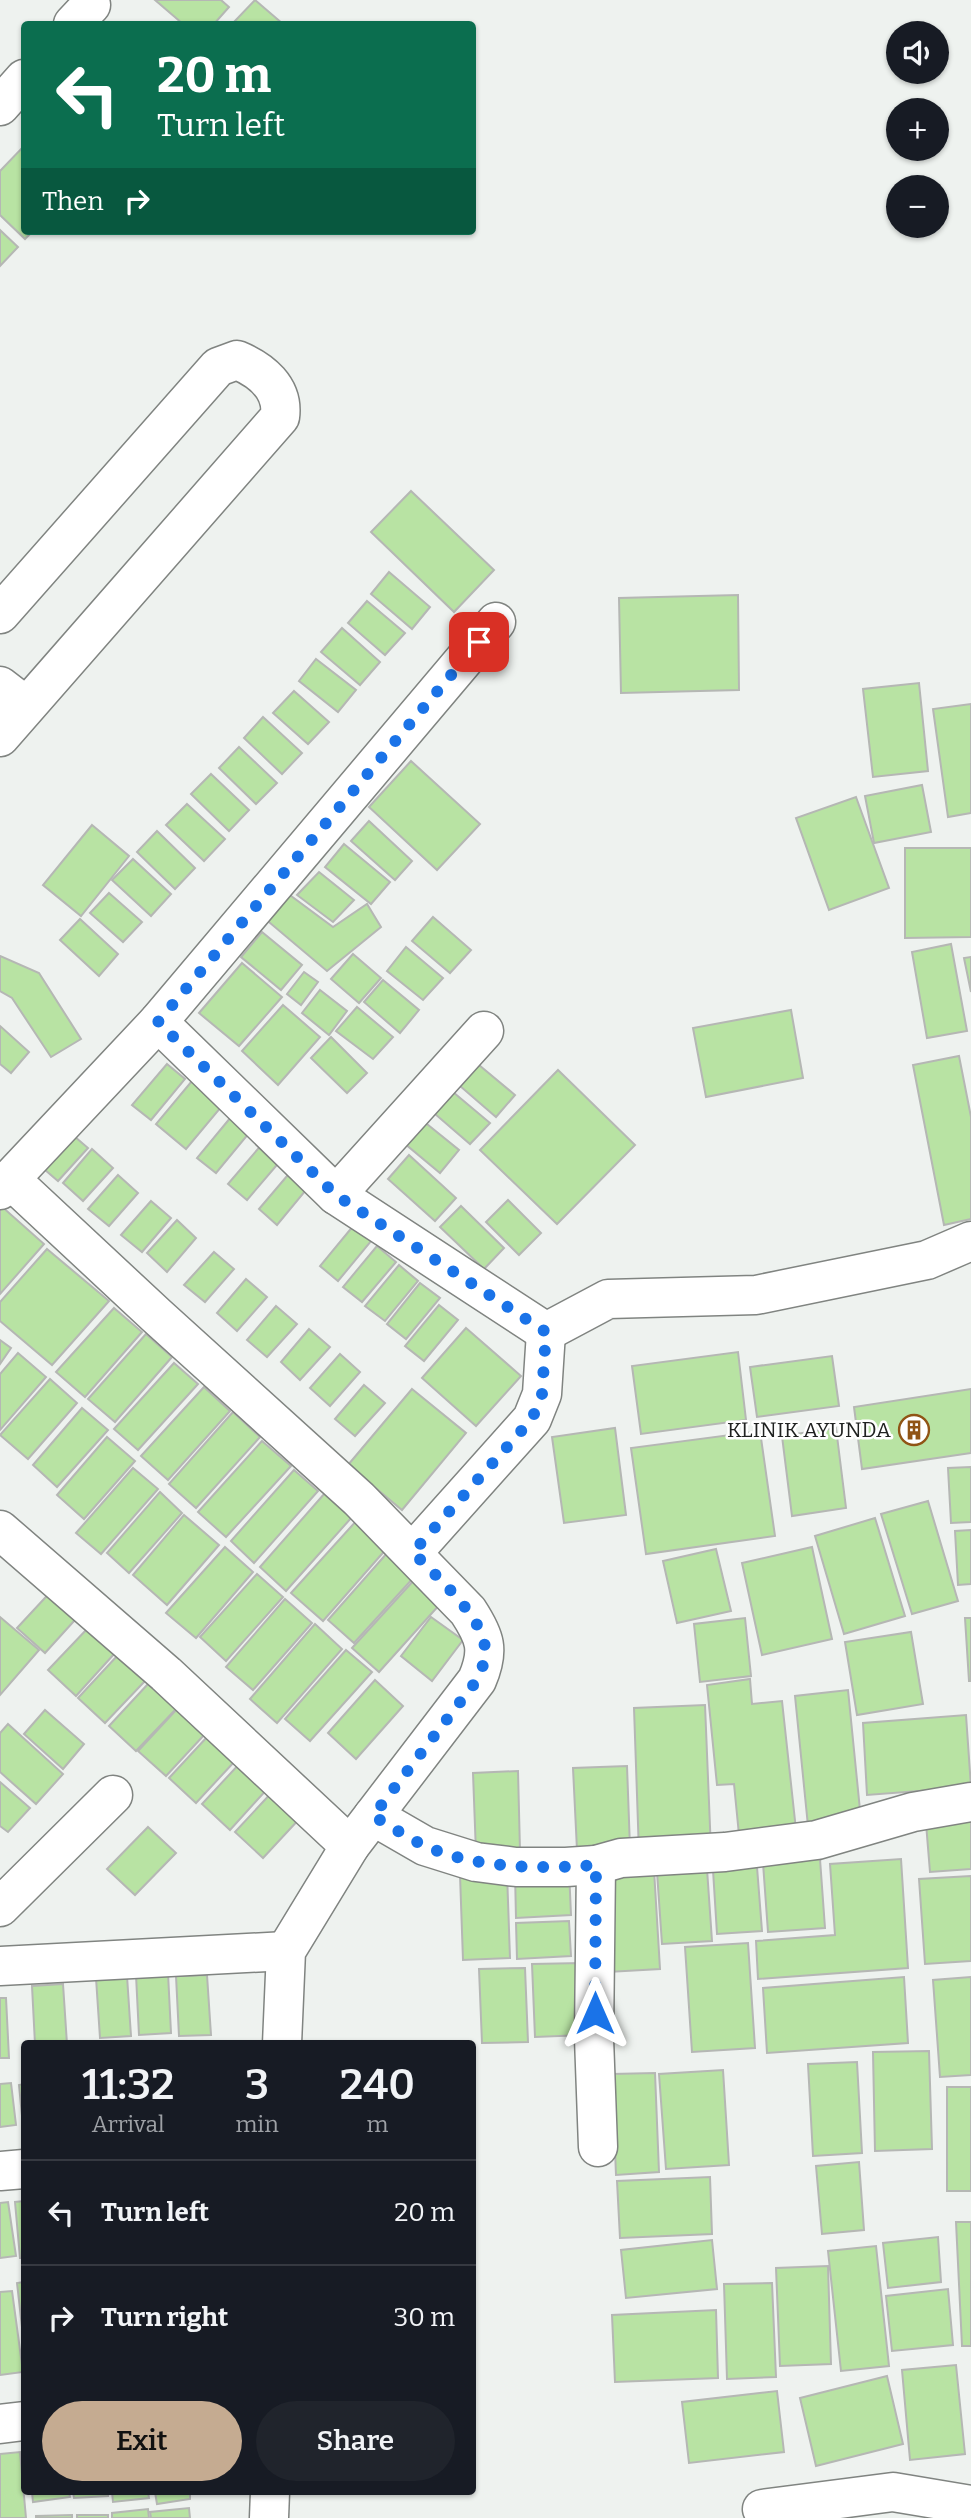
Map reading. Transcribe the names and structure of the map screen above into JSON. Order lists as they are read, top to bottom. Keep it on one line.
{"places":{"building":["KLINIK AYUNDA"]},"page":{"map_buttons":["+","−"],"turn":["20 m","Turn left"],"then":"Then","eta":["11:32","Arrival","3","min","240","m"],"list":[{"name":"Turn left","value":"20 m"},{"name":"Turn right","value":"30 m"}],"buttons":["Exit","Share"]}}
